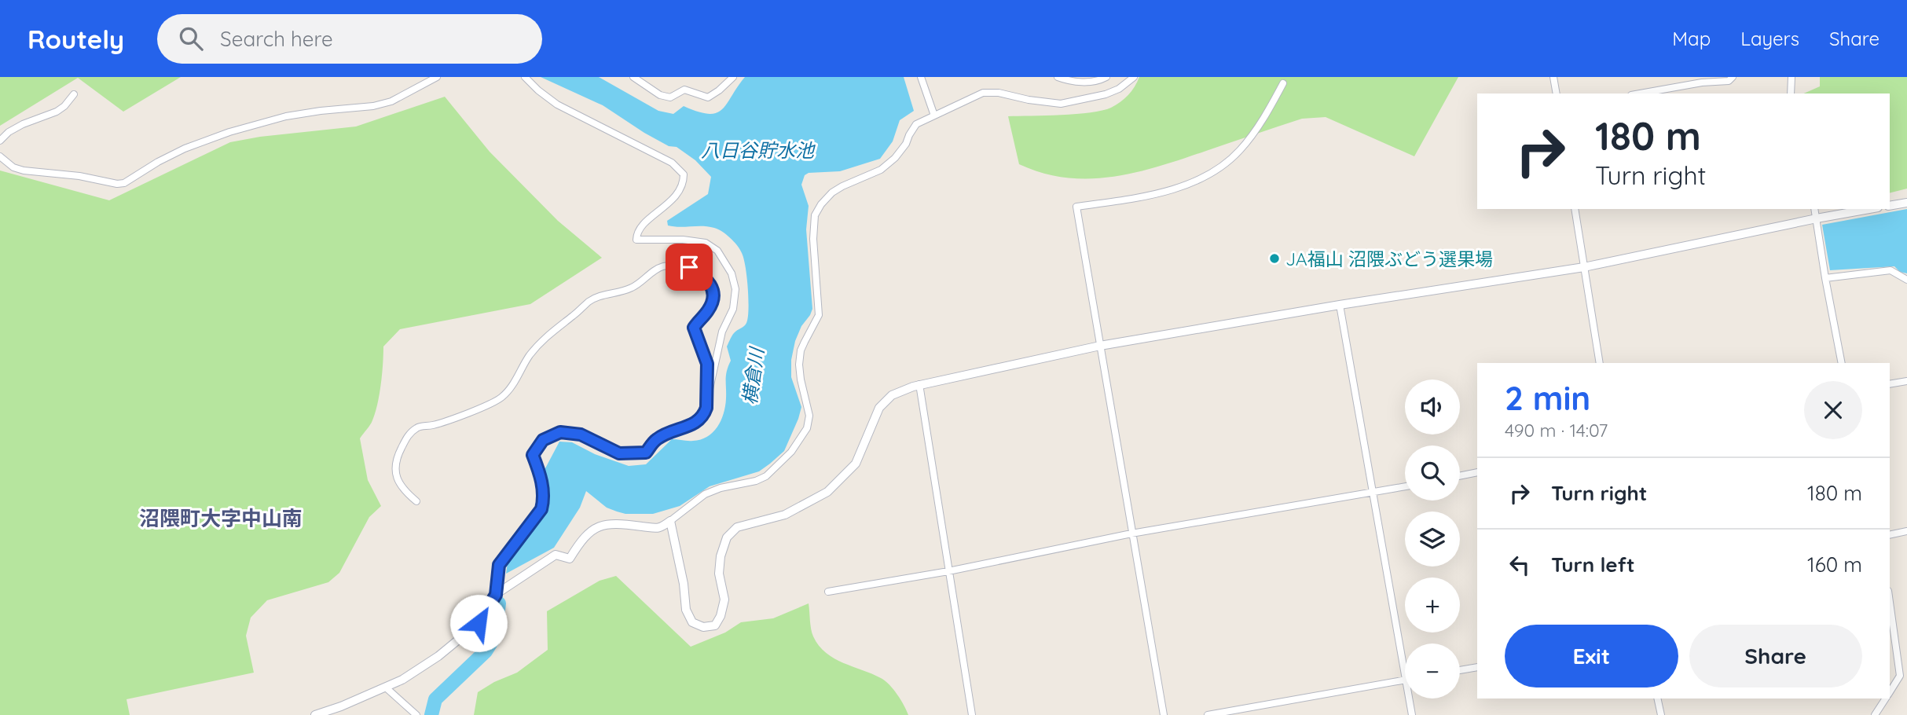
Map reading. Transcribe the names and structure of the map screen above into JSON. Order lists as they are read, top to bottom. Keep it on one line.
{"districts":["沼隈町大字中山南"],"water":["八日谷貯水池","横倉川"],"places":["JA福山 沼隈ぶどう選果場"],"page":{"header":"Routely","search":"Search here","nav":["Map","Layers","Share"],"turn":["180 m","Turn right"],"heading":["2 min","490 m · 14:07"],"map_buttons":["+","−"],"list":[{"name":"Turn right","value":"180 m"},{"name":"Turn left","value":"160 m"}],"buttons":["Exit","Share"]}}
